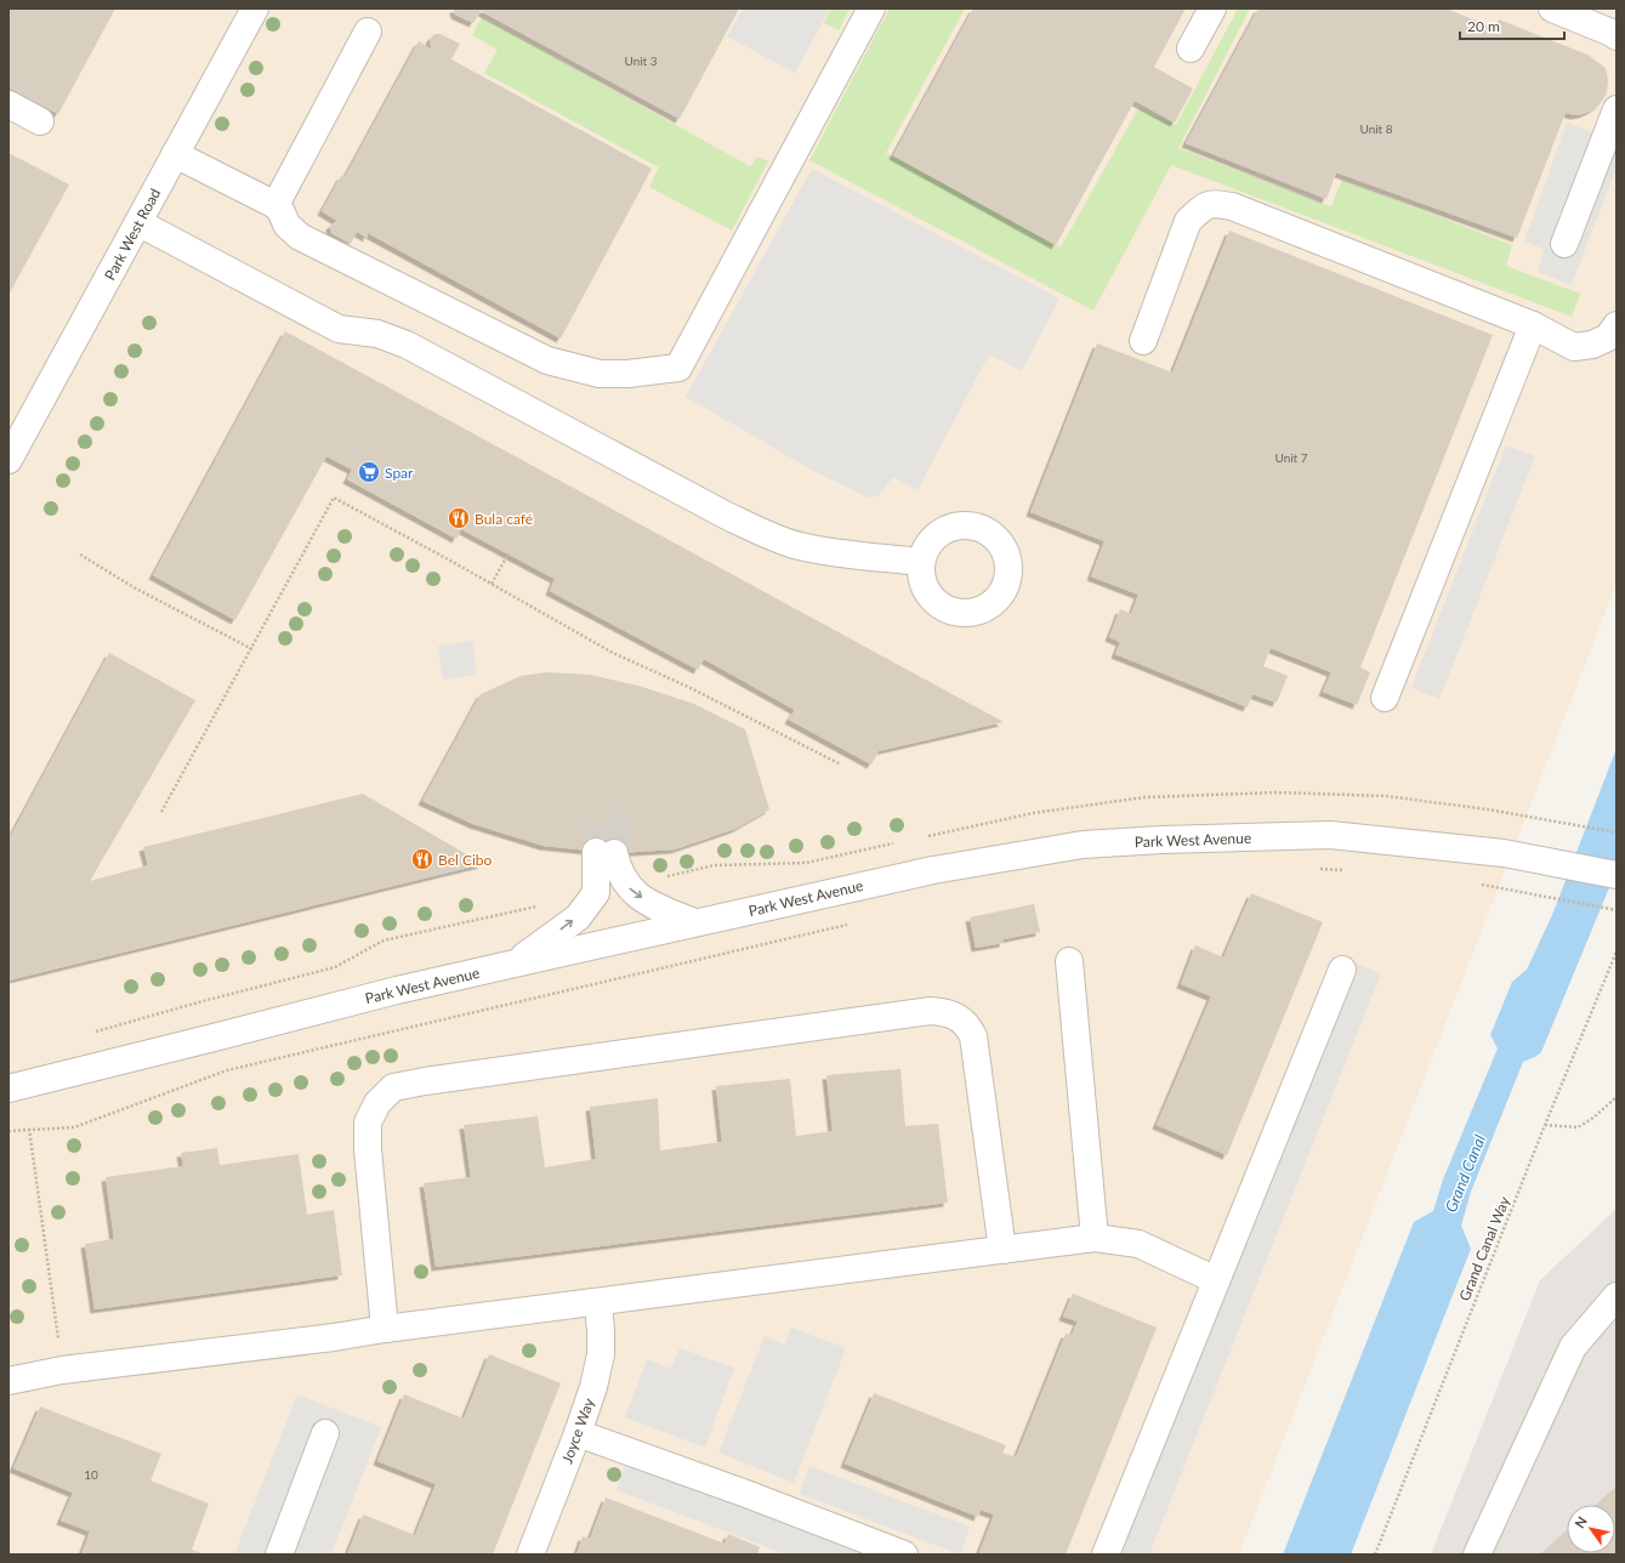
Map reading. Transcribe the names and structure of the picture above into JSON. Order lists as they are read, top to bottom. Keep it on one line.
{"streets":{"street":["Park West Road","Park West Avenue","Joyce Way"],"path":["Grand Canal Way"]},"water":["Grand Canal"],"places":{"supermarket":["Spar"],"restaurant":["Bula café","Bel Cibo"]},"house_numbers":["Unit 3","Unit 8","Unit 7","10"],"scale_bar":"20 m","north":"top left"}
